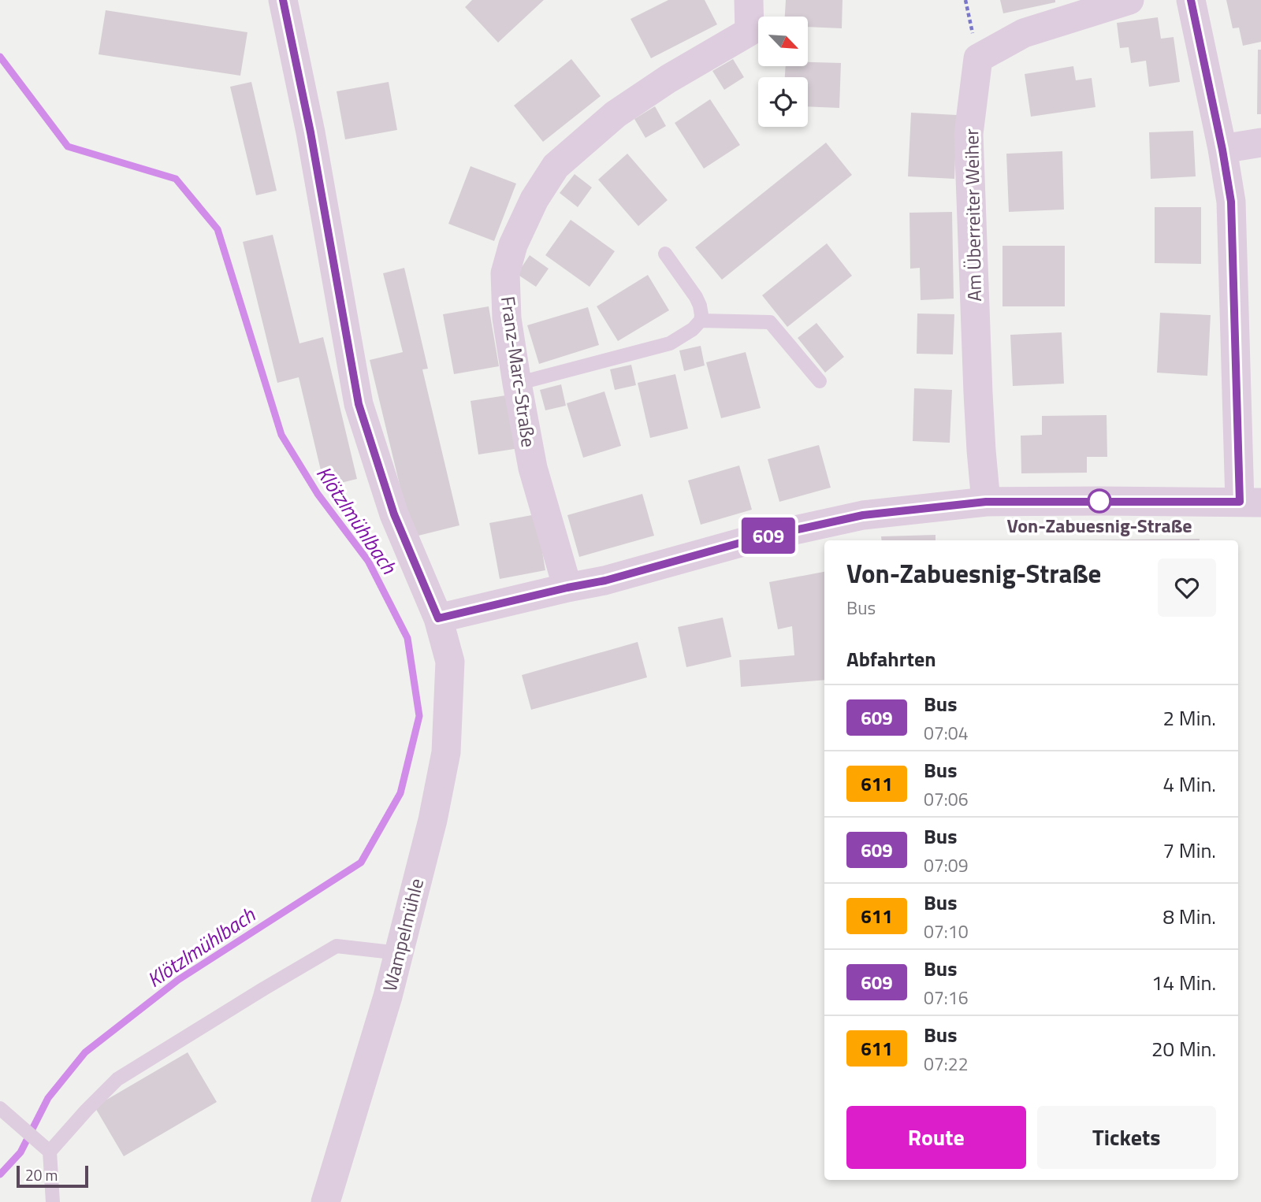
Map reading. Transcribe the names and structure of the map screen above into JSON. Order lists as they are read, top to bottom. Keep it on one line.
{"streets":{"street":["Am Überreiter Weiher","Franz-Marc-Straße","Wampelmühle"]},"water":["Klötzlmühlbach"],"places":["Von-Zabuesnig-Straße"],"lines":["bus line 609"],"scale_bar":"20 m","north":"bottom right","page":{"on_map":"609","heading":[["Von-Zabuesnig-Straße","Bus"],"Abfahrten"],"list":[{"mark":"609","name":"Bus","note":"07:04","value":"2 Min."},{"mark":"611","name":"Bus","note":"07:06","value":"4 Min."},{"mark":"609","name":"Bus","note":"07:09","value":"7 Min."},{"mark":"611","name":"Bus","note":"07:10","value":"8 Min."},{"mark":"609","name":"Bus","note":"07:16","value":"14 Min."},{"mark":"611","name":"Bus","note":"07:22","value":"20 Min."}],"buttons":["Route","Tickets"],"scale":"20 m"}}
